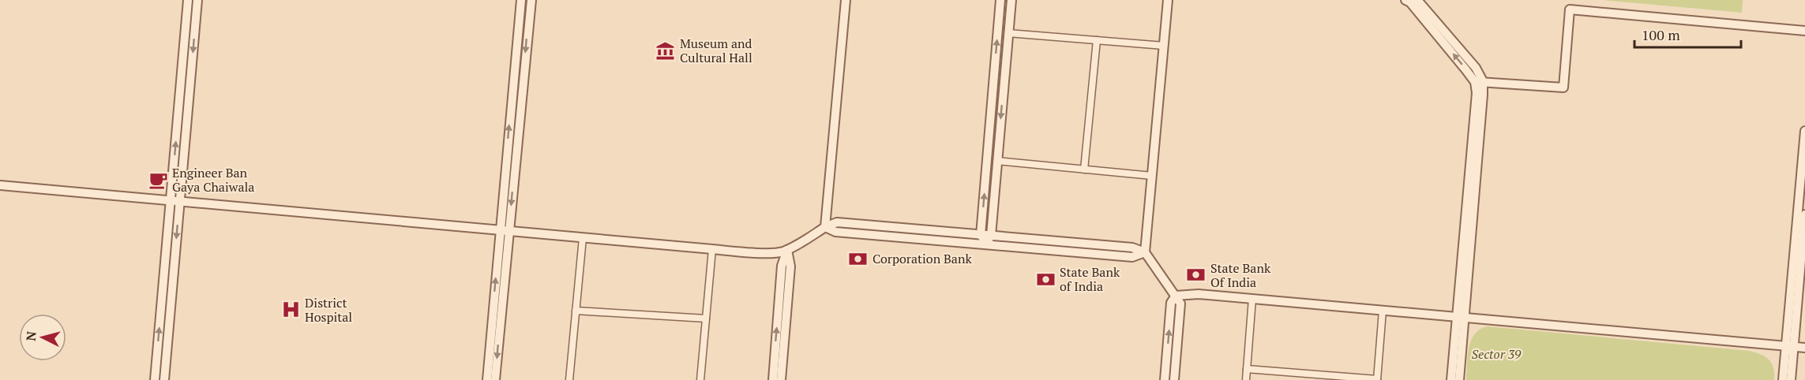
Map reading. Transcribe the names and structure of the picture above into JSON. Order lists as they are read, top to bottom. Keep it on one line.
{"parks":["Sector 39"],"places":{"museum":["Museum and Cultural Hall"],"cafe":["Engineer Ban Gaya Chaiwala"],"bank":["Corporation Bank","State Bank Of India","State Bank of India"],"hospital":["District Hospital"]},"scale_bar":"100 m","north":"left"}
